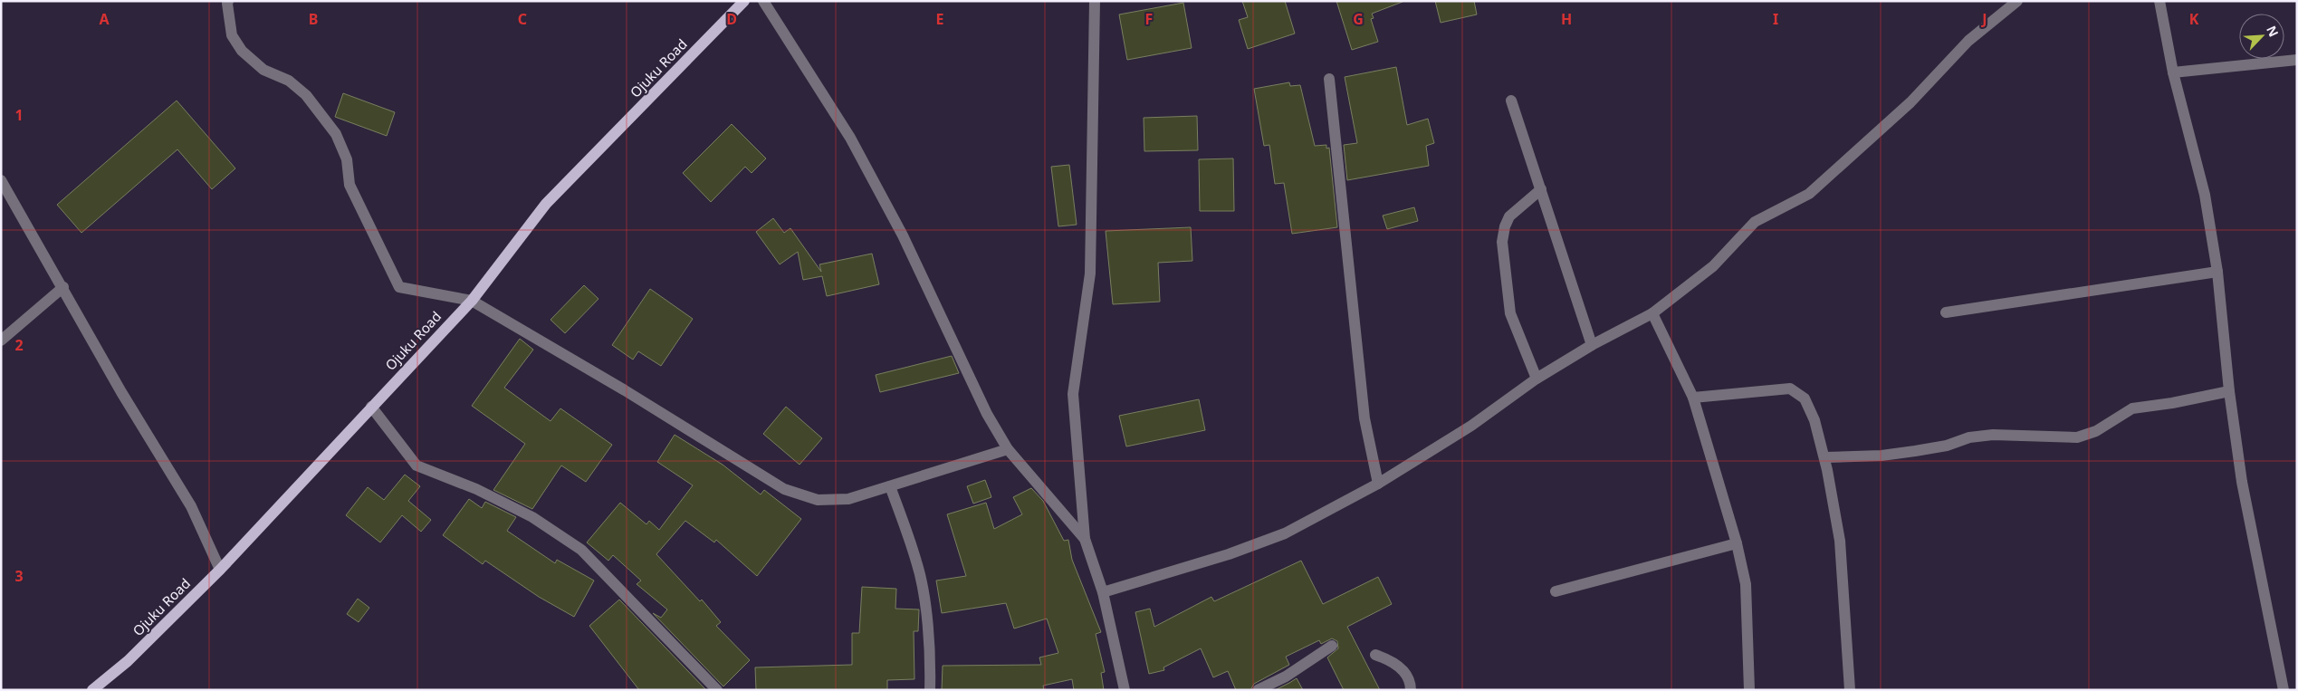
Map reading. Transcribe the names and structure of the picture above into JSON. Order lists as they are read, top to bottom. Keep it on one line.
{"streets":{"main road":["Ojuku Road"]},"north":"top right","grid":{"columns":["A","B","C","D","E","F","G","H","I","J","K"],"rows":["1","2","3"]}}
